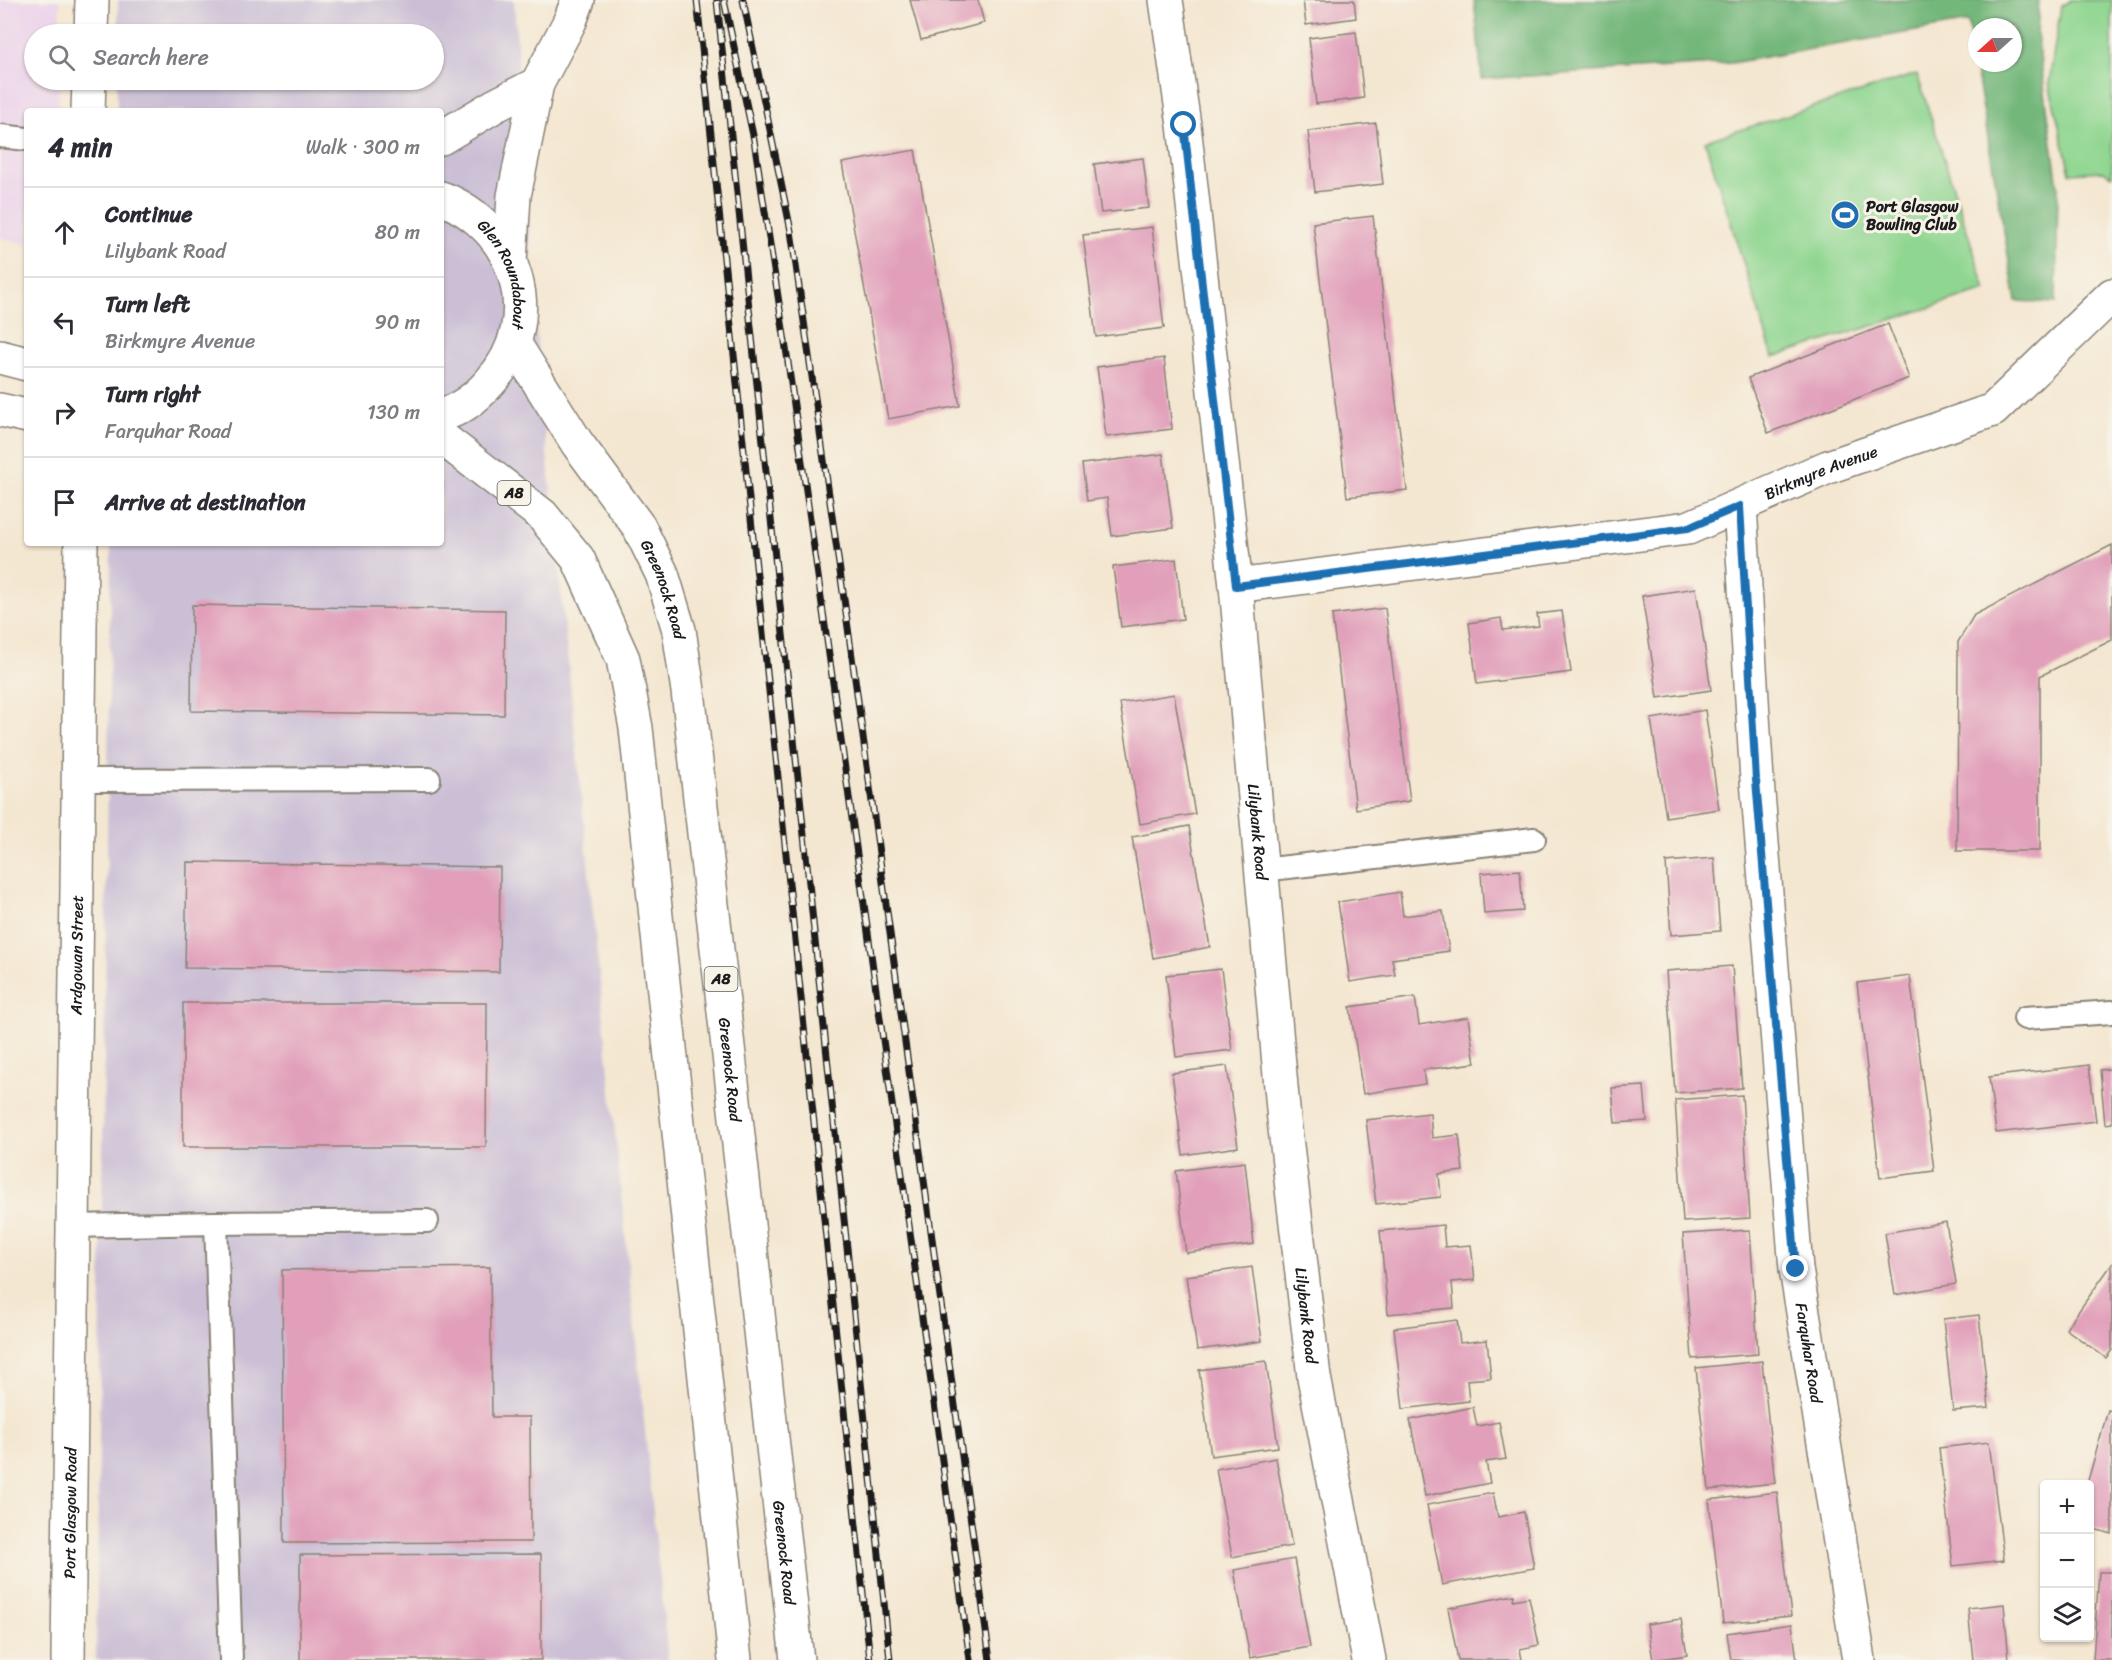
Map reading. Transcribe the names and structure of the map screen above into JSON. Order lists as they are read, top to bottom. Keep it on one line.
{"streets":{"main road":["Glen Roundabout","Birkmyre Avenue","A8","Greenock Road","Lilybank Road","Ardgowan Street","Farquhar Road","Port Glasgow Road"]},"crossings":[["Glen Roundabout","Greenock Road"],["Birkmyre Avenue","Lilybank Road"],["Birkmyre Avenue","Farquhar Road"],["Ardgowan Street","Port Glasgow Road"]],"places":{"sports":["Port Glasgow Bowling Club"]},"north":"left","page":{"search":"Search here","heading":["4 min","Walk · 300 m"],"list":[["Continue","Lilybank Road","80 m"],["Turn left","Birkmyre Avenue","90 m"],["Turn right","Farquhar Road","130 m"],"Arrive at destination"],"map_buttons":["+","−"]}}
